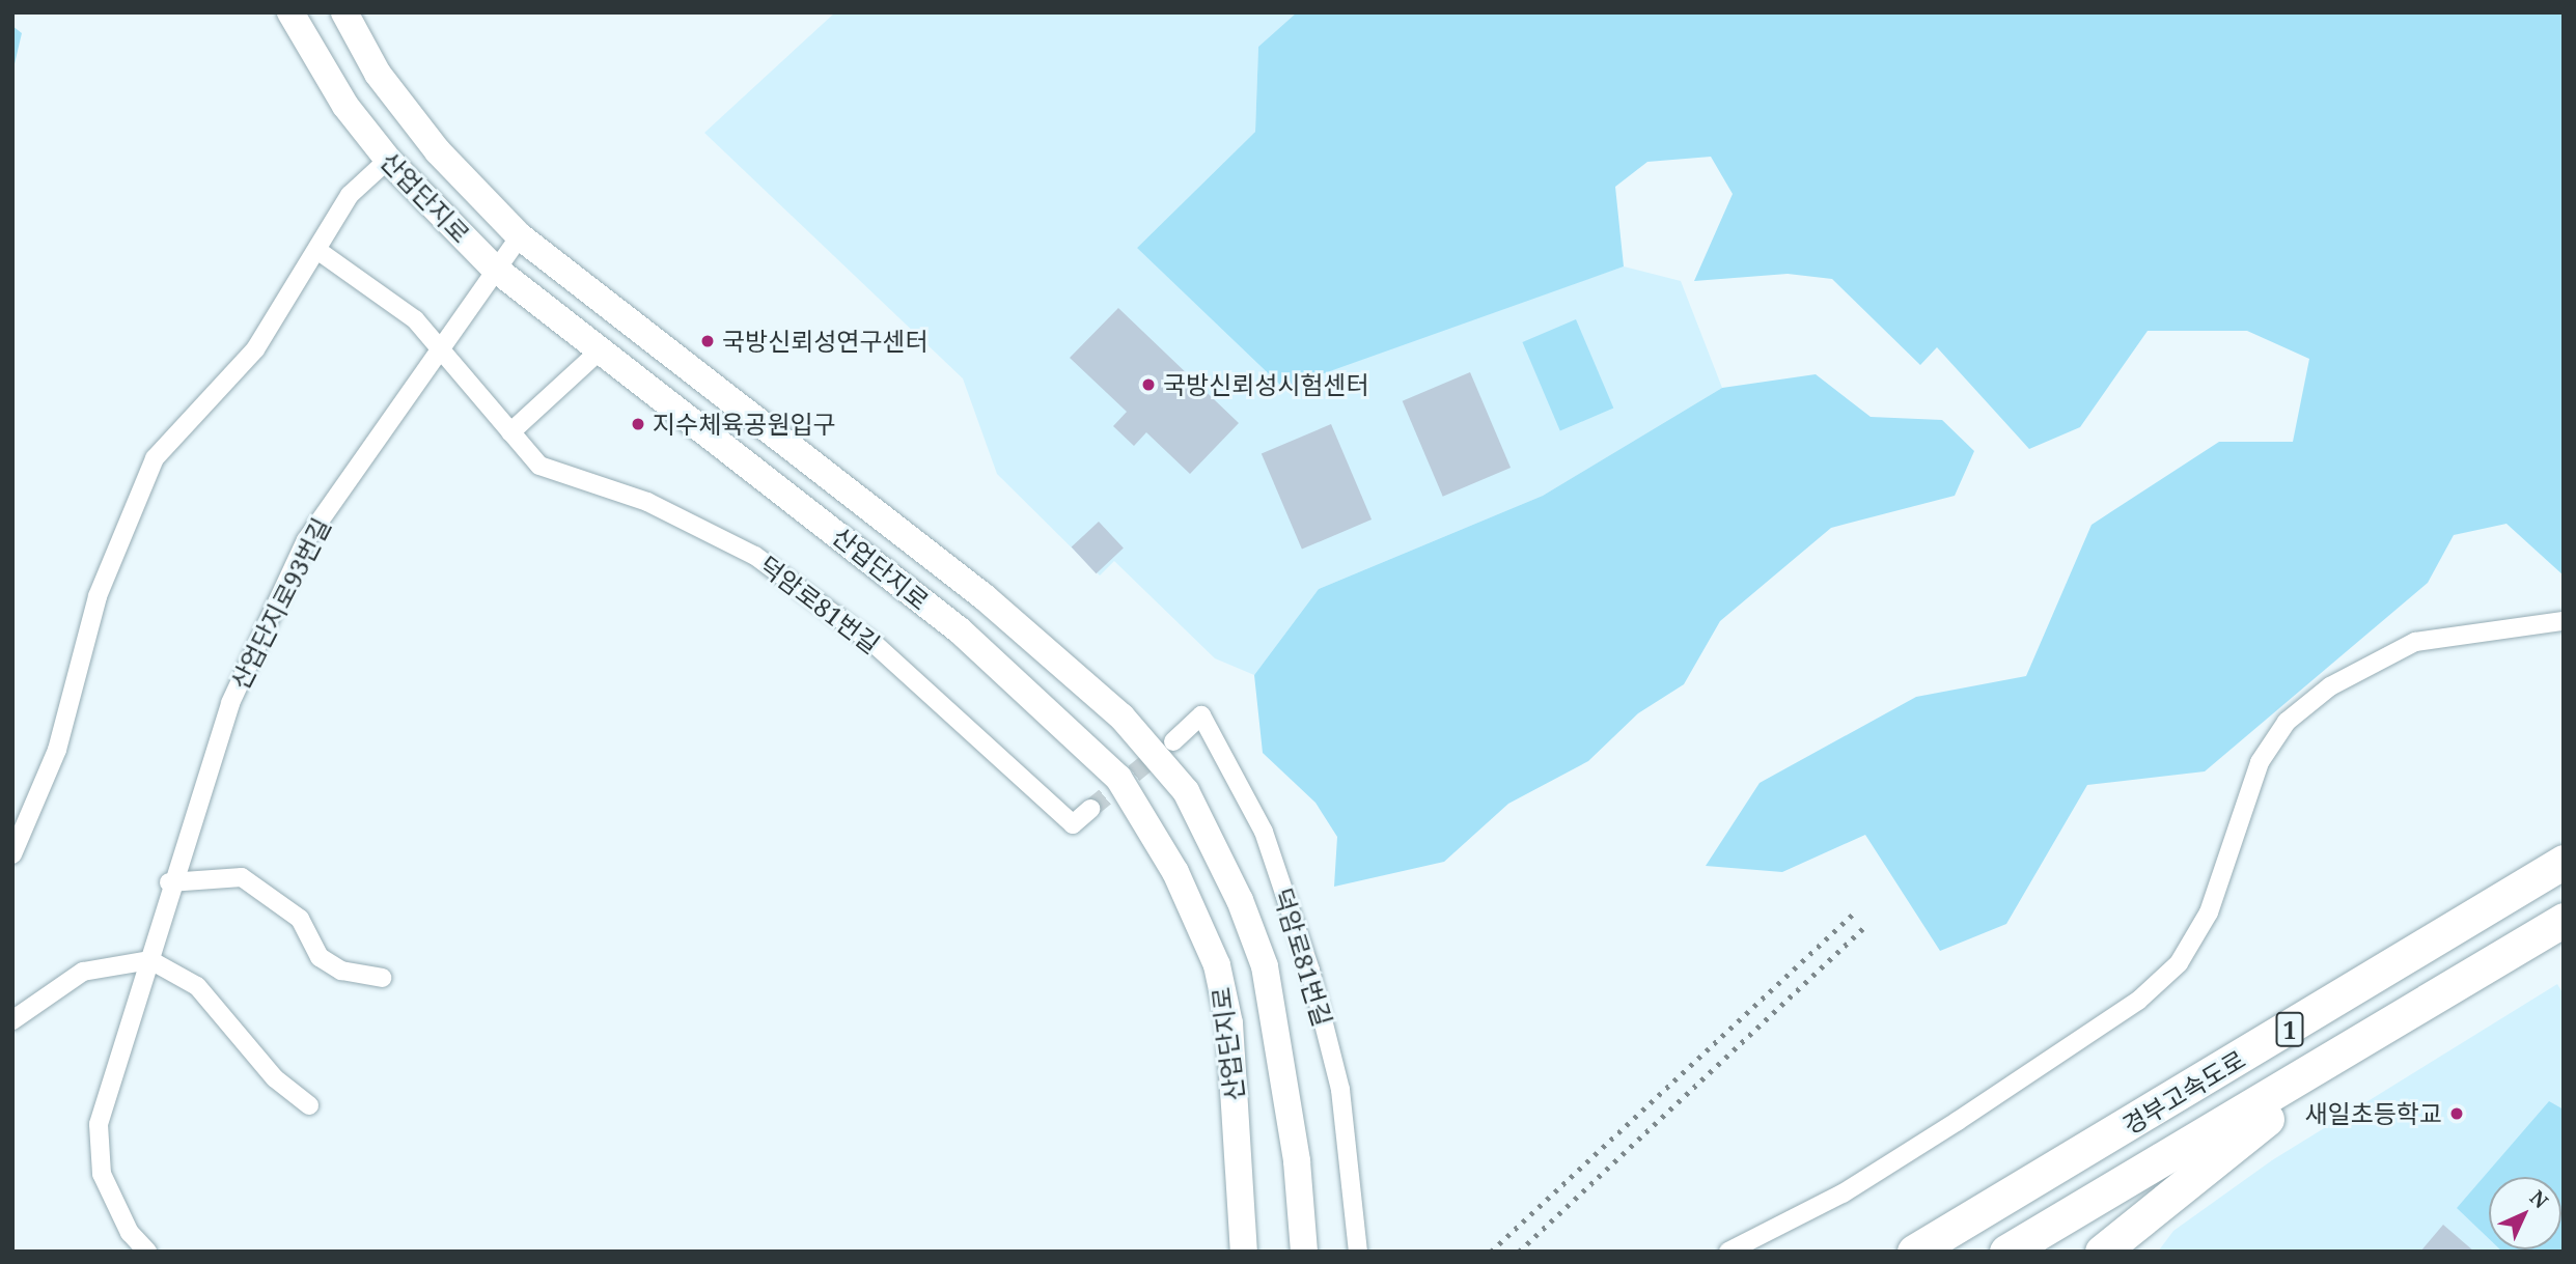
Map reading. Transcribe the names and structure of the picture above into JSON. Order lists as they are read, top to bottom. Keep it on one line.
{"streets":{"highway":["1","경부고속도로"],"main road":["산업단지로"],"street":["산업단지로93번길","덕암로81번길"]},"crossings":[["산업단지로","산업단지로93번길"]],"places":["국방신뢰성연구센터","국방신뢰성시험센터","지수체육공원입구","새일초등학교"],"north":"top right"}
